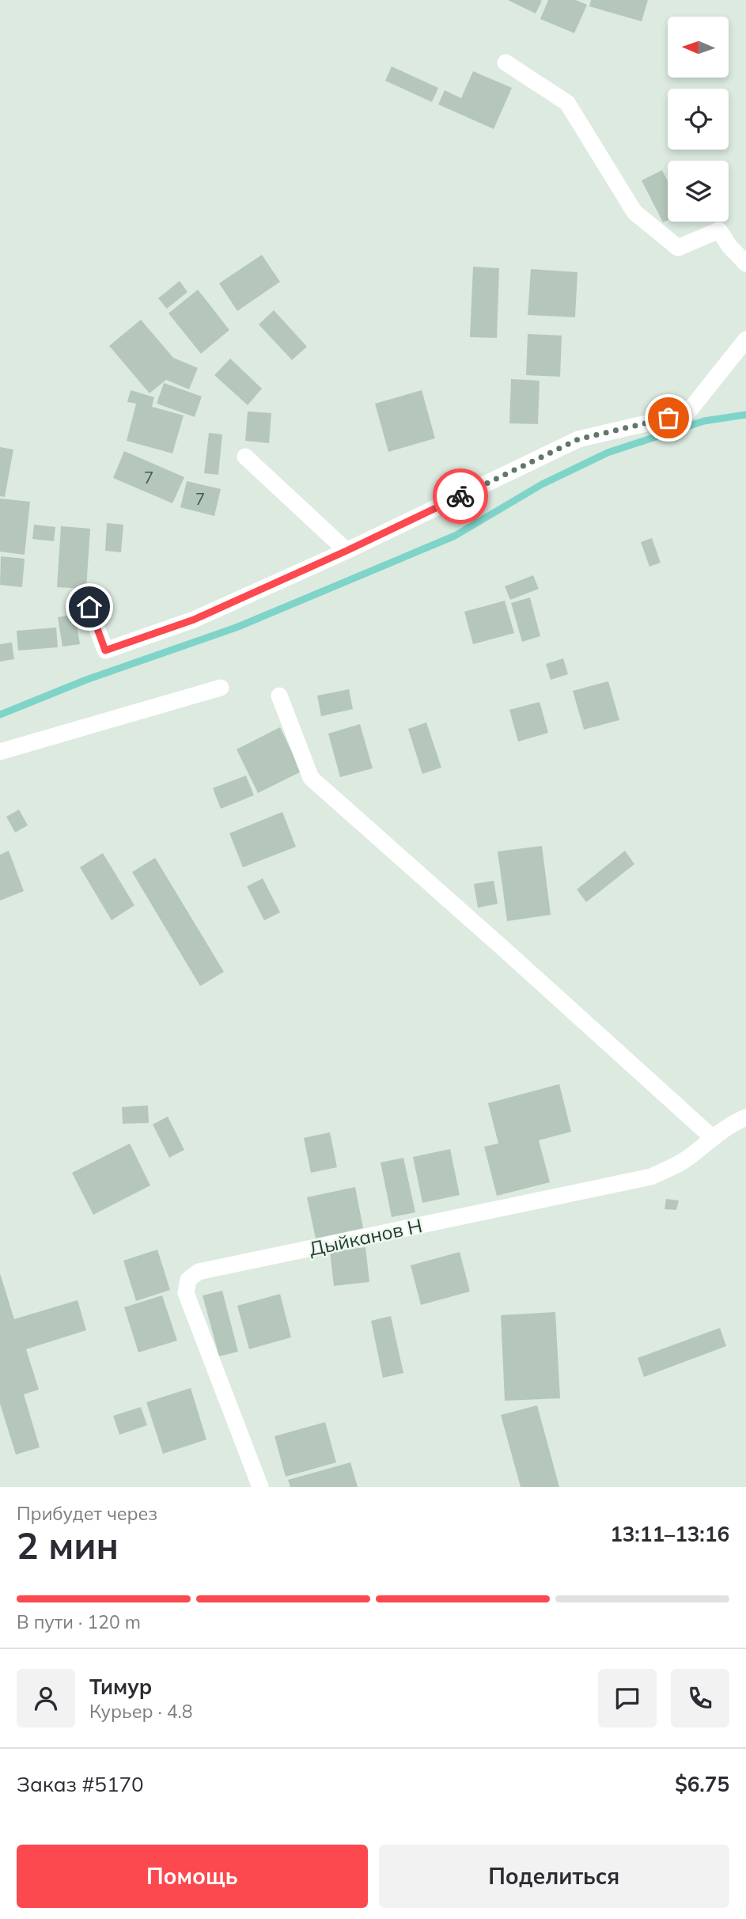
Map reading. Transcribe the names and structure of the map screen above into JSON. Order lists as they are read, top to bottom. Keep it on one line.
{"streets":{"street":["Дыйканов Н"]},"house_numbers":["7","7"],"north":"left","page":{"heading":["2 мин","Прибудет через","13:11–13:16"],"panel":["Тимур","Курьер · 4.8","Заказ #5170","$6.75"],"bar":"В пути · 120 m","buttons":["Помощь","Поделиться"]}}
